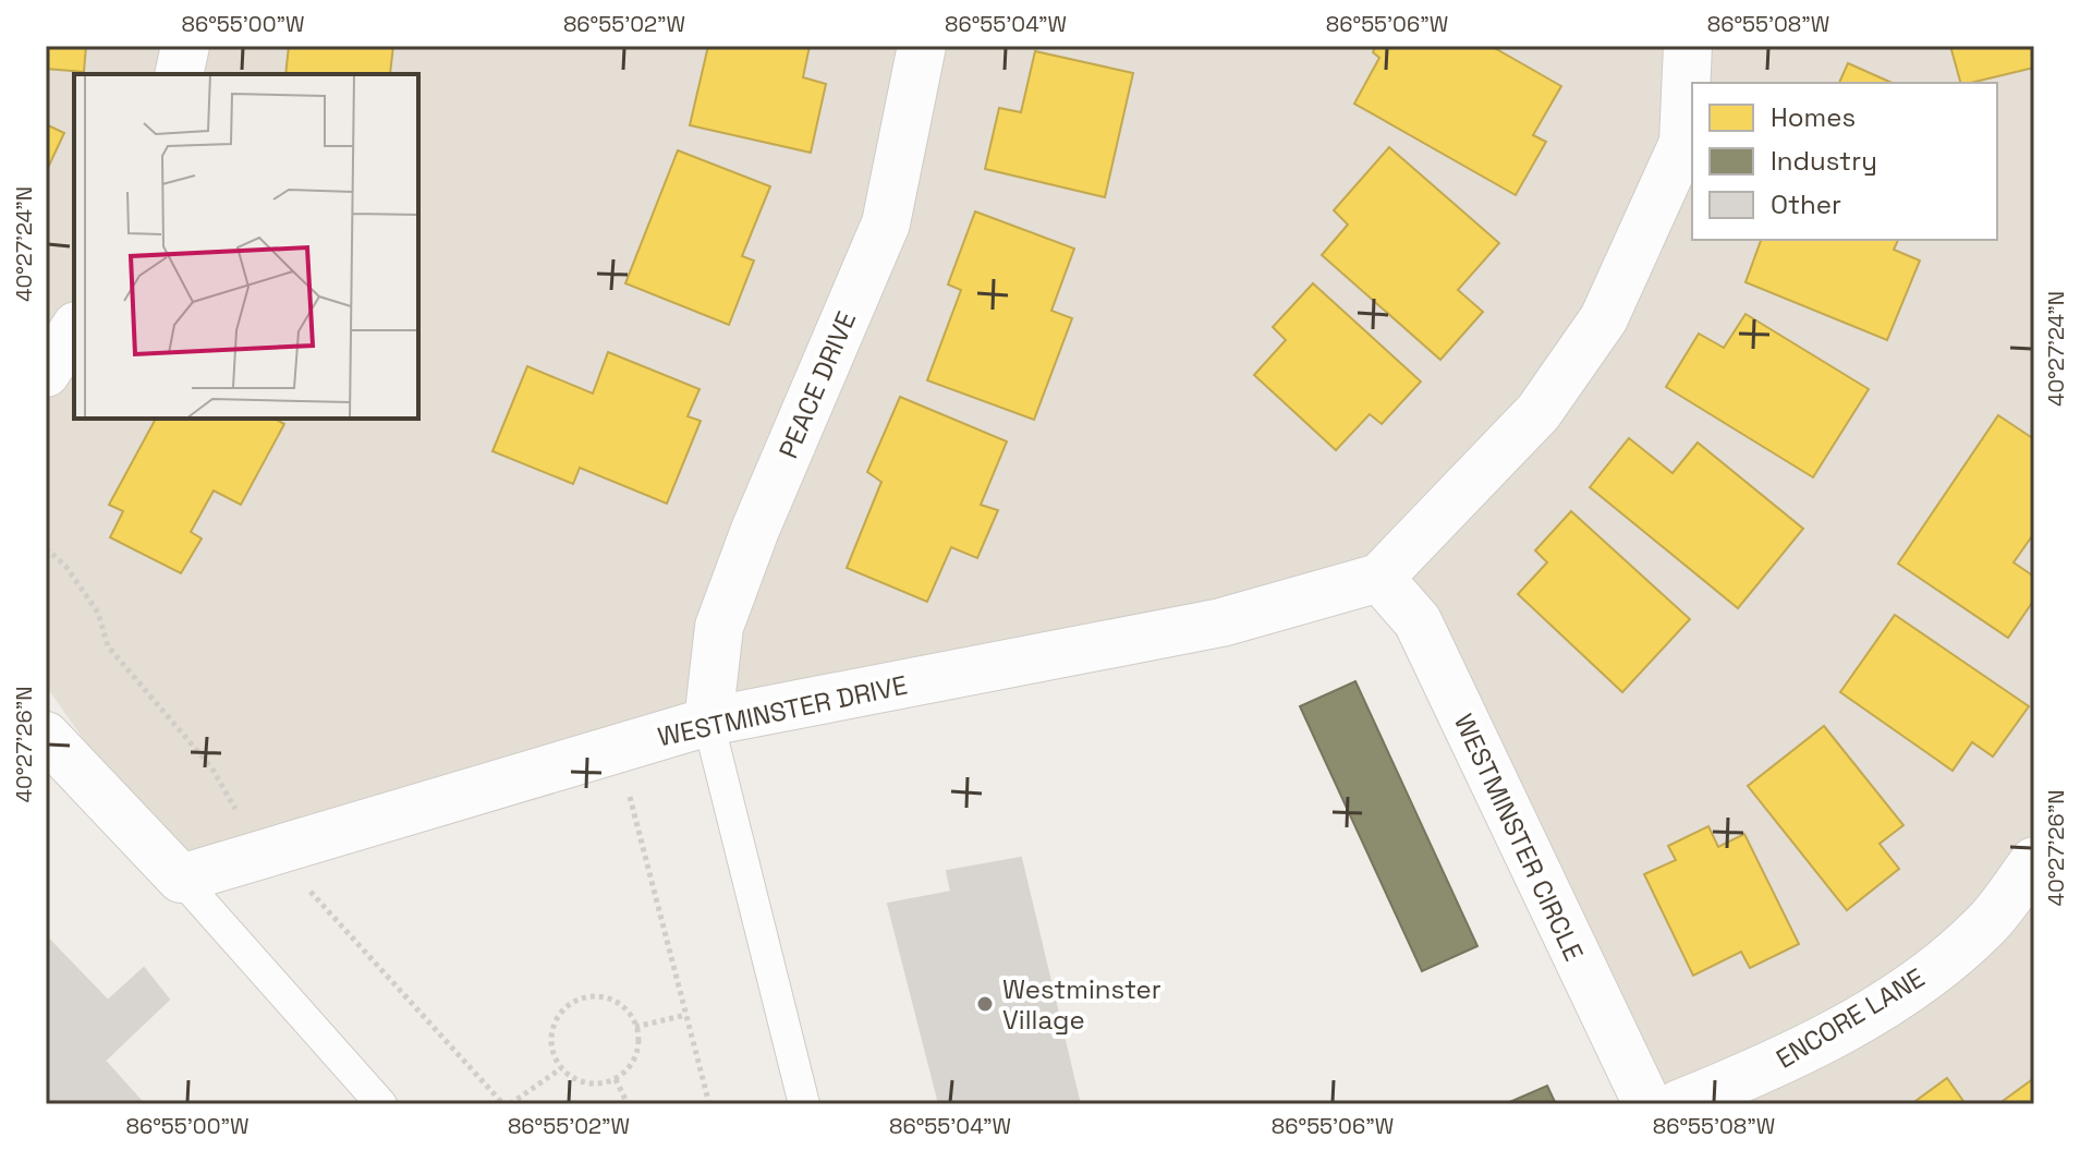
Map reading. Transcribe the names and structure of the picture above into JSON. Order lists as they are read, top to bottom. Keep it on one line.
{"streets":{"street":["PEACE DRIVE","WESTMINSTER DRIVE","WESTMINSTER CIRCLE","ENCORE LANE"]},"crossings":[["PEACE DRIVE","WESTMINSTER DRIVE"],["WESTMINSTER DRIVE","WESTMINSTER CIRCLE"]],"places":["Westminster Village"],"legend":["Homes","Industry","Other"],"coordinates":["86°55'00\"W","86°55'02\"W","86°55'04\"W","86°55'06\"W","86°55'08\"W","40°27'24\"N","40°27'26\"N"]}
